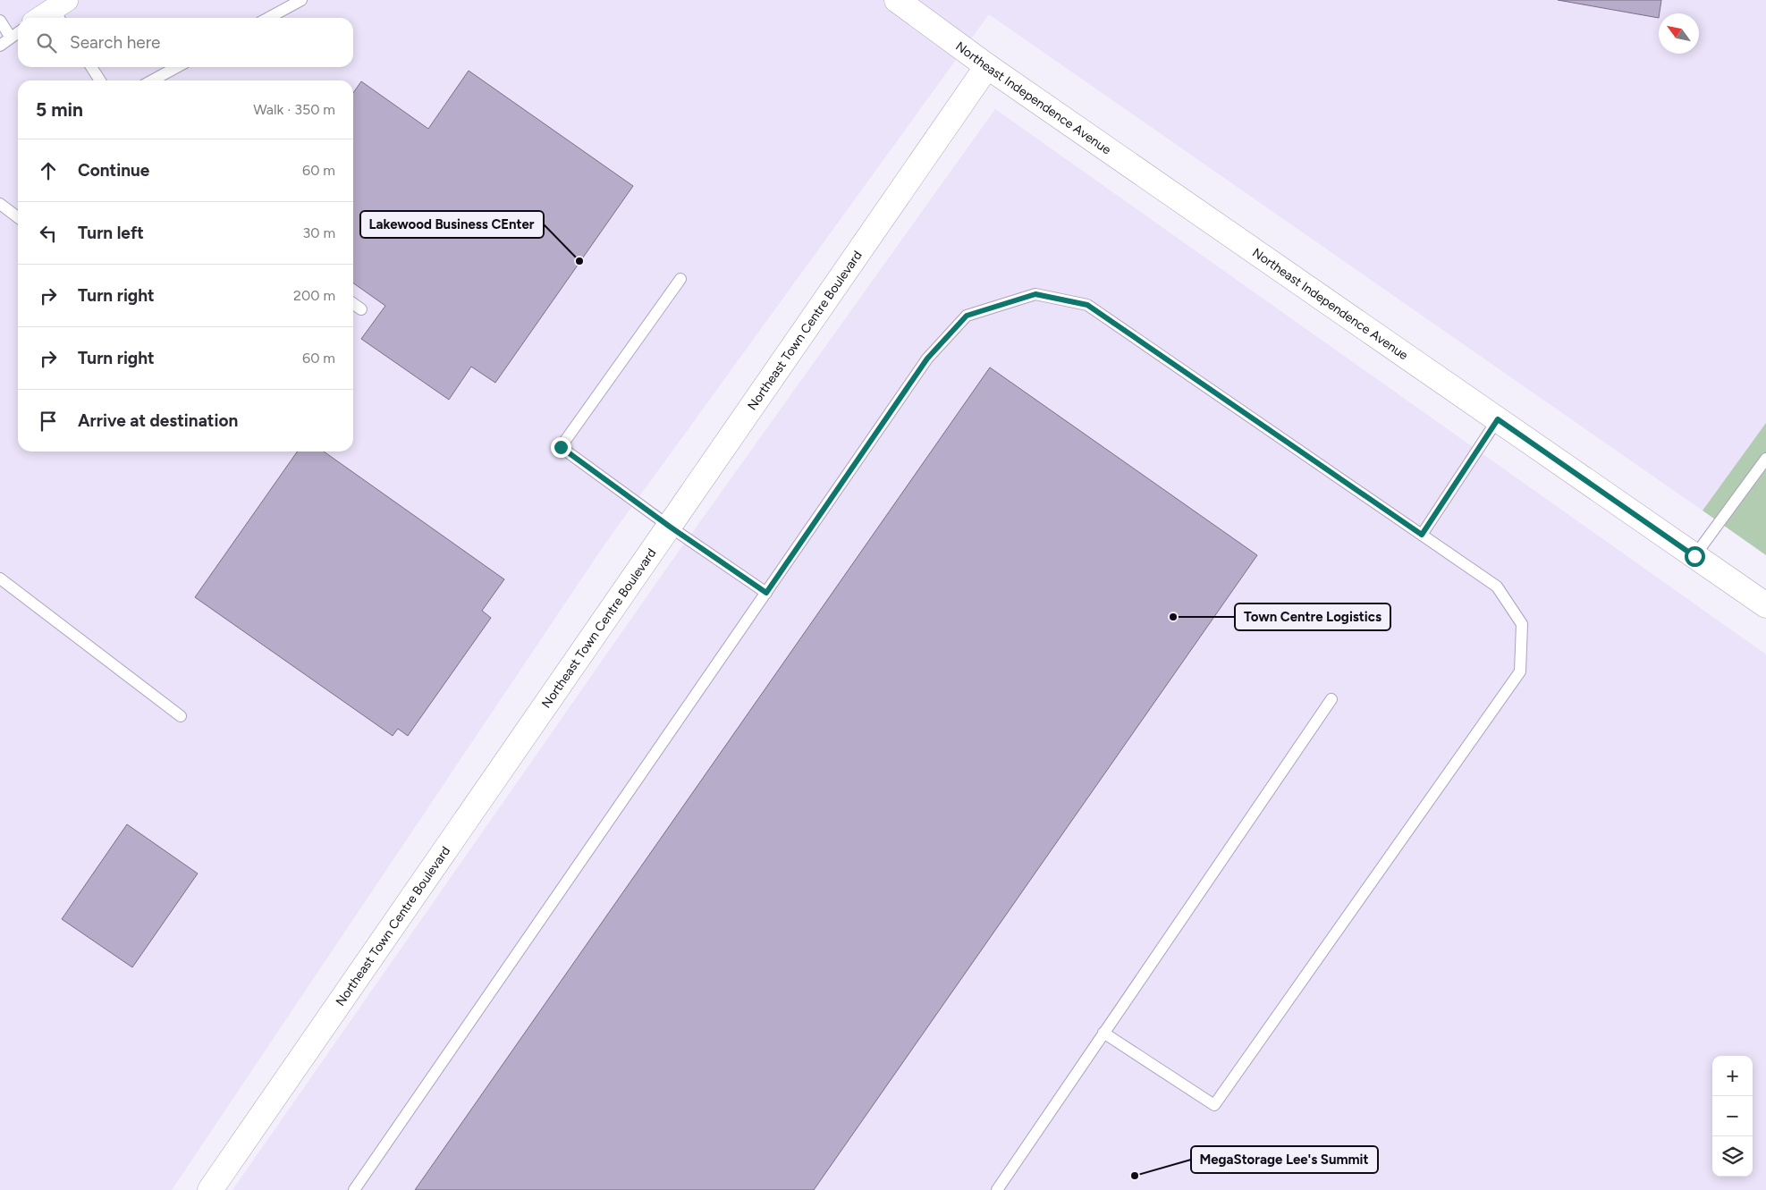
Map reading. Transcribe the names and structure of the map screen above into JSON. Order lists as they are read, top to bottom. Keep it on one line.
{"streets":{"street":["Northeast Independence Avenue","Northeast Town Centre Boulevard"]},"crossings":[["Northeast Independence Avenue","Northeast Town Centre Boulevard"]],"places":["Lakewood Business CEnter","Town Centre Logistics","MegaStorage Lee's Summit"],"north":"top left","page":{"search":"Search here","heading":["5 min","Walk · 350 m"],"list":[["Continue","60 m"],["Turn left","30 m"],["Turn right","200 m"],["Turn right","60 m"],"Arrive at destination"],"map_buttons":["+","−"]}}
